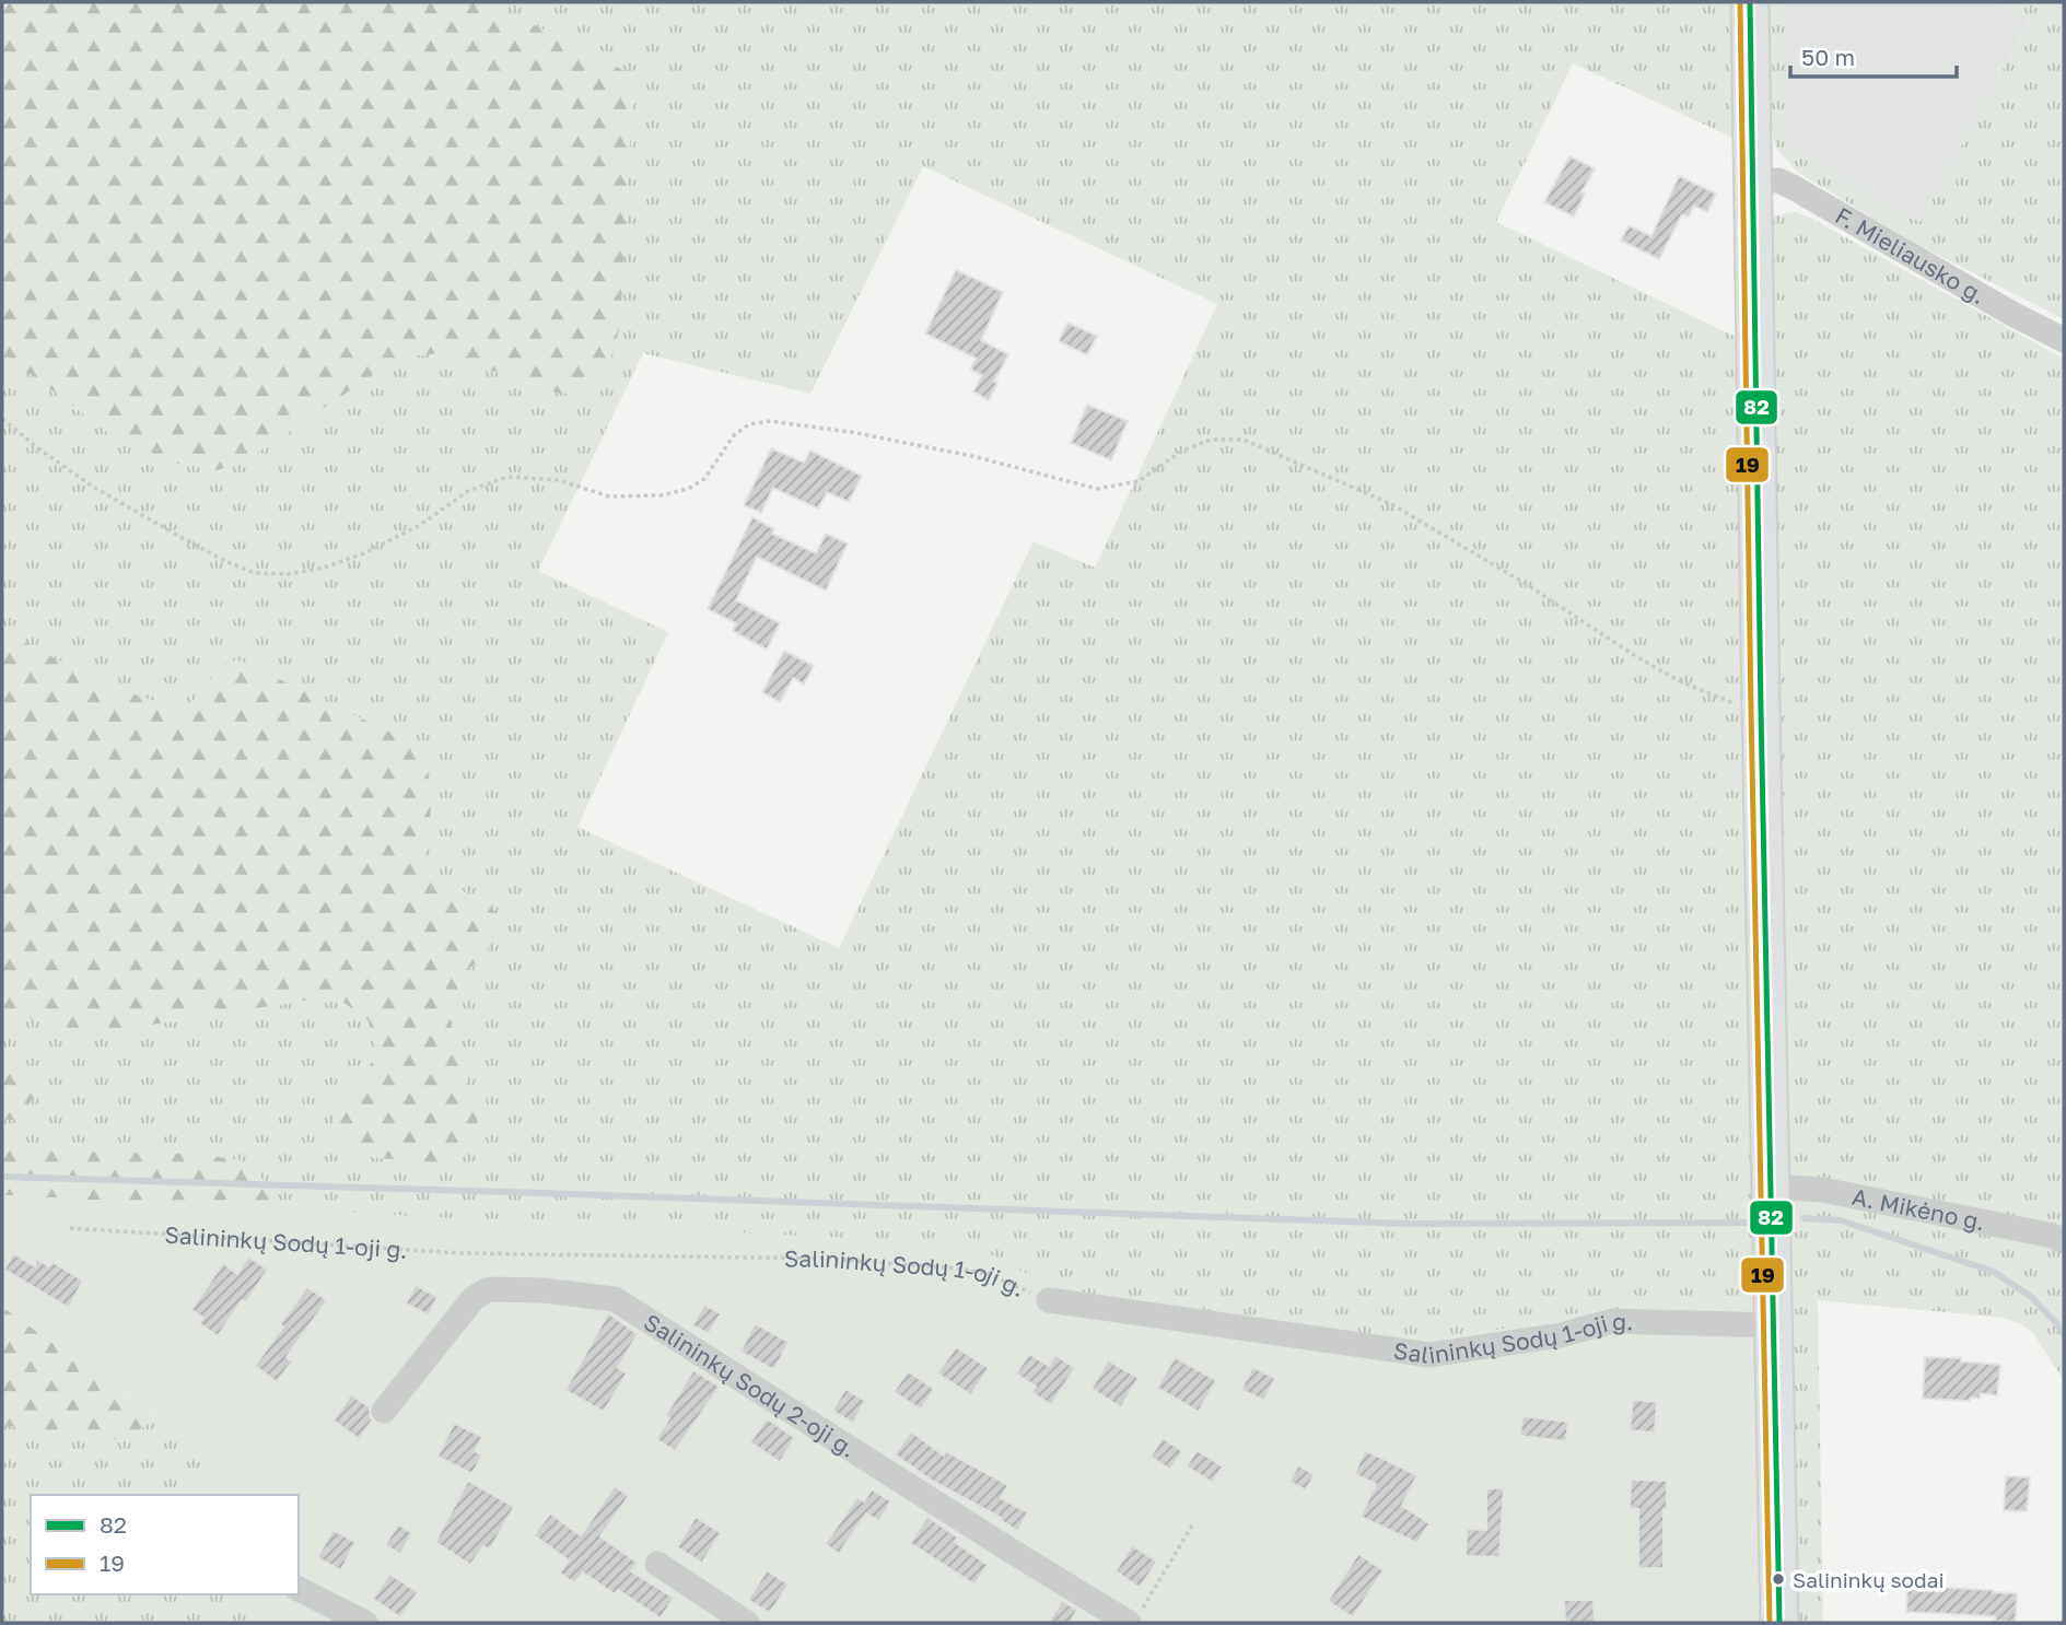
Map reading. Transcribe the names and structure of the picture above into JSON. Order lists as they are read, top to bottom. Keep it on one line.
{"streets":{"street":["F. Mieliausko g.","A. Mikėno g.","Salininkų Sodų 1-oji g.","Salininkų Sodų 2-oji g."]},"places":["Salininkų sodai"],"lines":["transit line 82","transit line 19"],"legend":["82","19"],"scale_bar":"50 m"}
